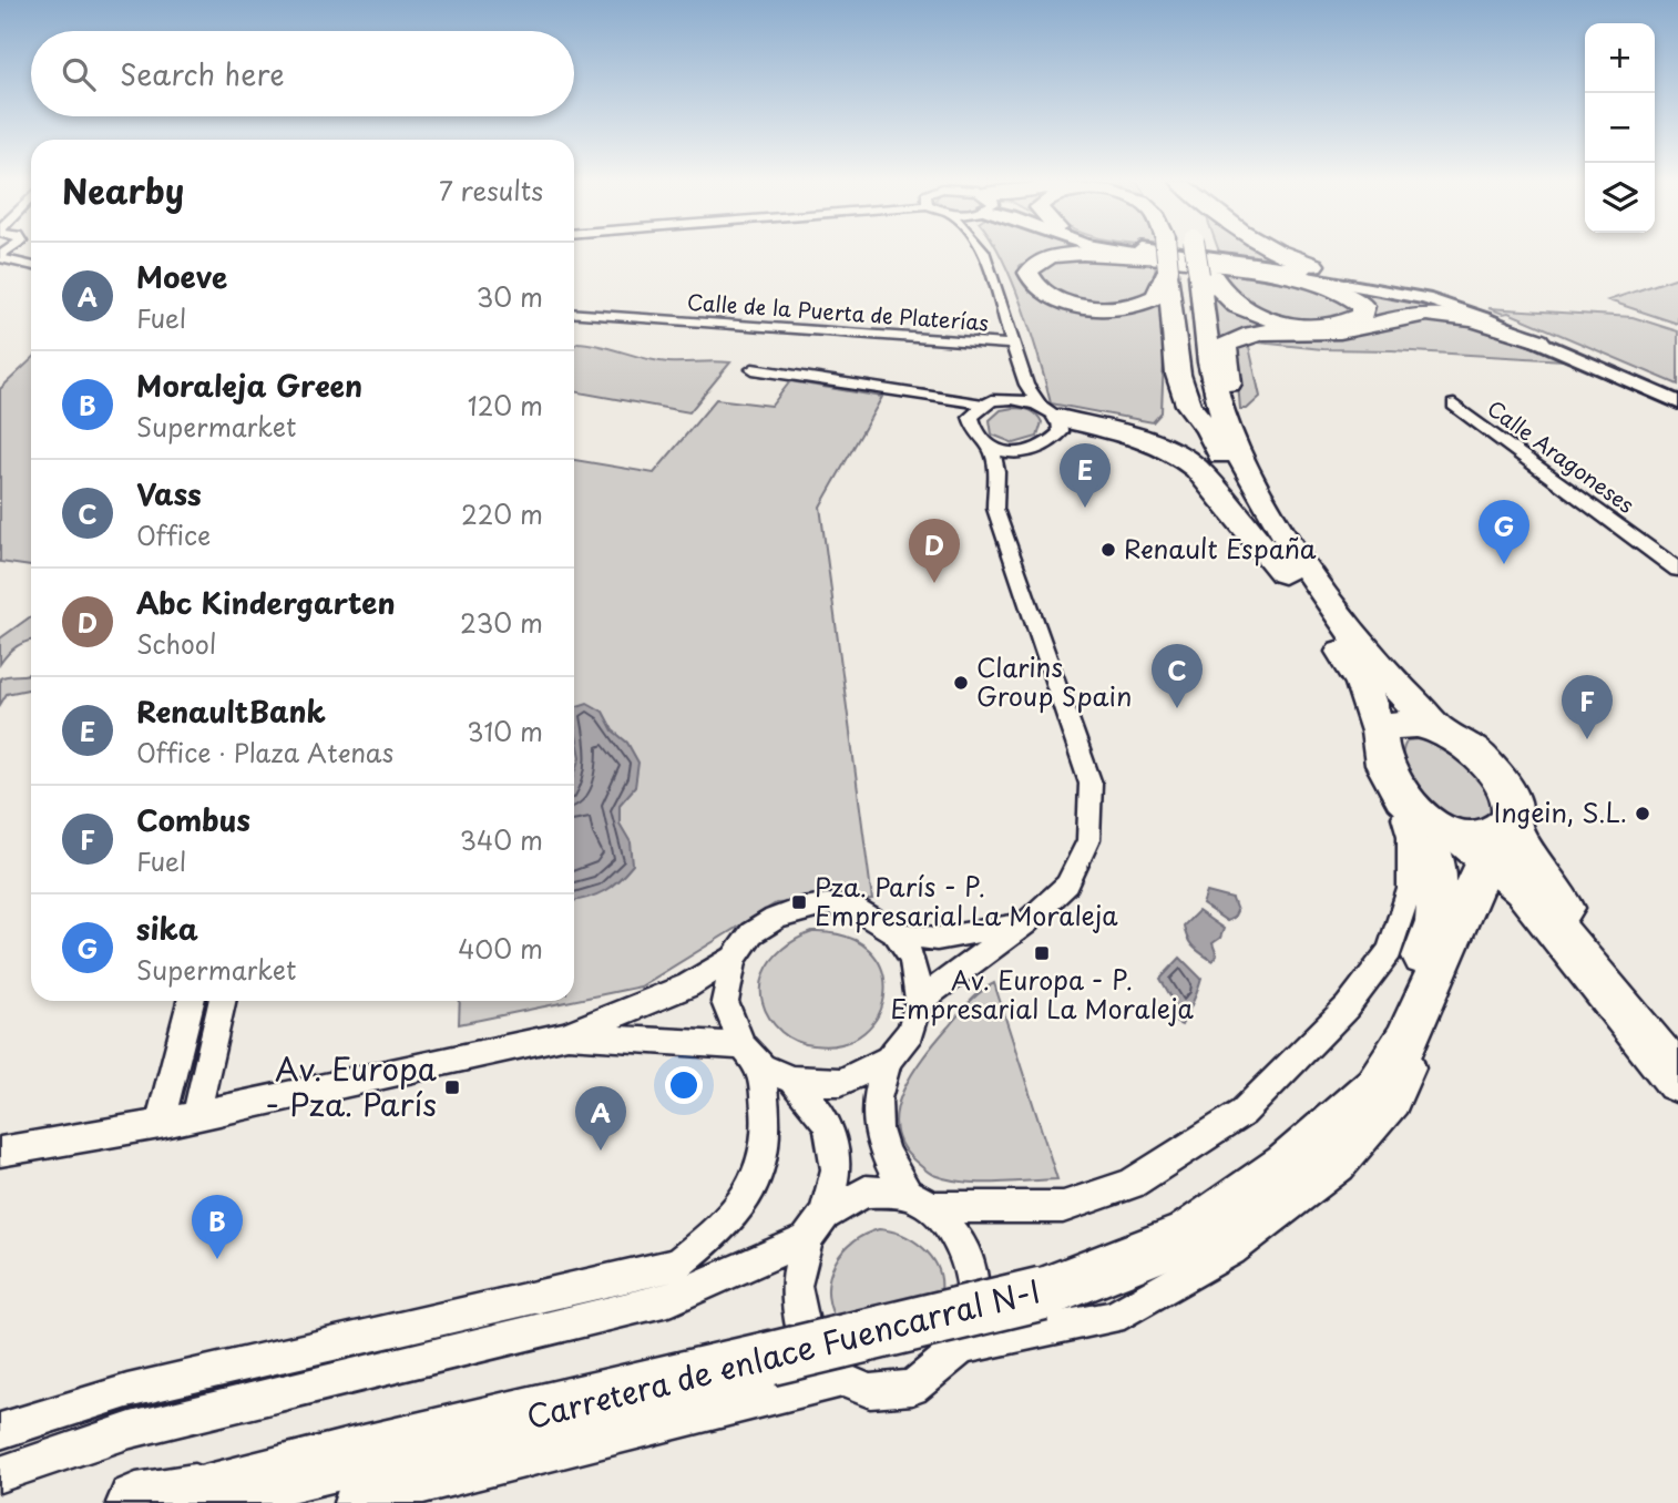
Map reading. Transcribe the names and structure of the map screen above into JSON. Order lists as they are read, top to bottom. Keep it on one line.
{"streets":{"main road":["Carretera de enlace Fuencarral N-I"],"street":["Calle de la Puerta de Platerías","Calle Aragoneses"]},"places":{"other":["Renault España","Clarins Group Spain","Ingein, S.L."],"transit":["Pza. París - P. Empresarial La Moraleja","Av. Europa - P. Empresarial La Moraleja","Av. Europa - Pza. París"]},"page":{"map_buttons":["+","−"],"search":"Search here","heading":["Nearby","7 results"],"list":[{"mark":"A","name":"Moeve","note":"Fuel","value":"30 m"},{"mark":"B","name":"Moraleja Green","note":"Supermarket","value":"120 m"},{"mark":"C","name":"Vass","note":"Office","value":"220 m"},{"mark":"D","name":"Abc Kindergarten","note":"School","value":"230 m"},{"mark":"E","name":"RenaultBank","note":"Office · Plaza Atenas","value":"310 m"},{"mark":"F","name":"Combus","note":"Fuel","value":"340 m"},{"mark":"G","name":"sika","note":"Supermarket","value":"400 m"}],"pins":["E","G","D","C","F","A","B"]}}
